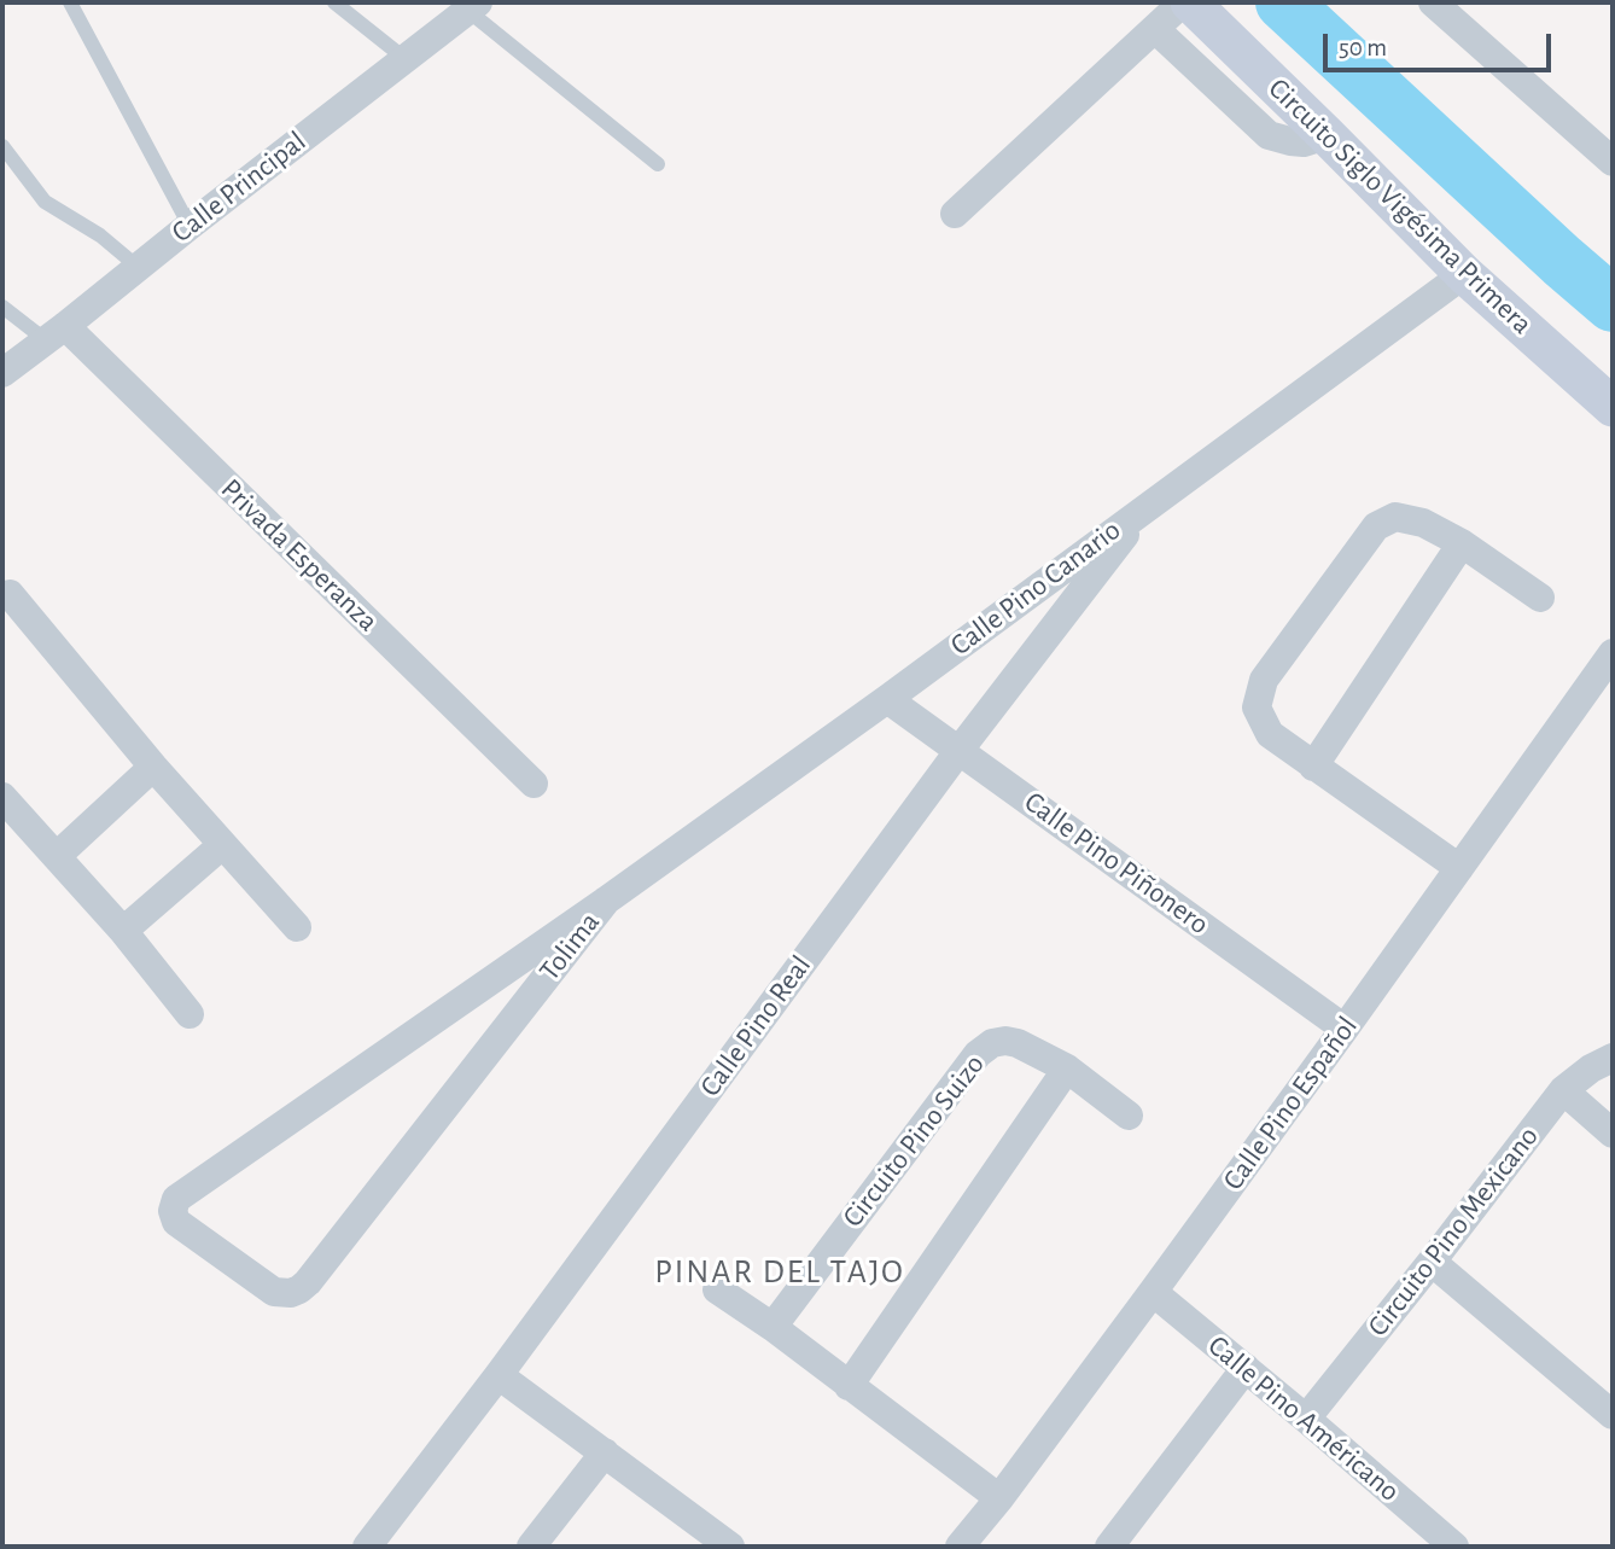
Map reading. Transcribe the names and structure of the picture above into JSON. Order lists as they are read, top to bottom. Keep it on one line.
{"streets":{"main road":["Circuito Siglo Vigésima Primera"],"street":["Calle Principal","Privada Esperanza","Calle Pino Canario","Calle Pino Piñonero","Tolima","Calle Pino Real","Calle Pino Español","Circuito Pino Suizo","Circuito Pino Mexicano","Calle Pino Américano"]},"crossings":[["Calle Principal","Privada Esperanza"],["Circuito Siglo Vigésima Primera","Calle Pino Canario"],["Calle Pino Canario","Calle Pino Piñonero"],["Calle Pino Canario","Tolima"],["Calle Pino Canario","Calle Pino Real"],["Calle Pino Piñonero","Calle Pino Real"],["Calle Pino Piñonero","Calle Pino Español"],["Calle Pino Español","Calle Pino Américano"],["Circuito Pino Mexicano","Calle Pino Américano"]],"districts":["PINAR DEL TAJO"],"scale_bar":"50 m"}
